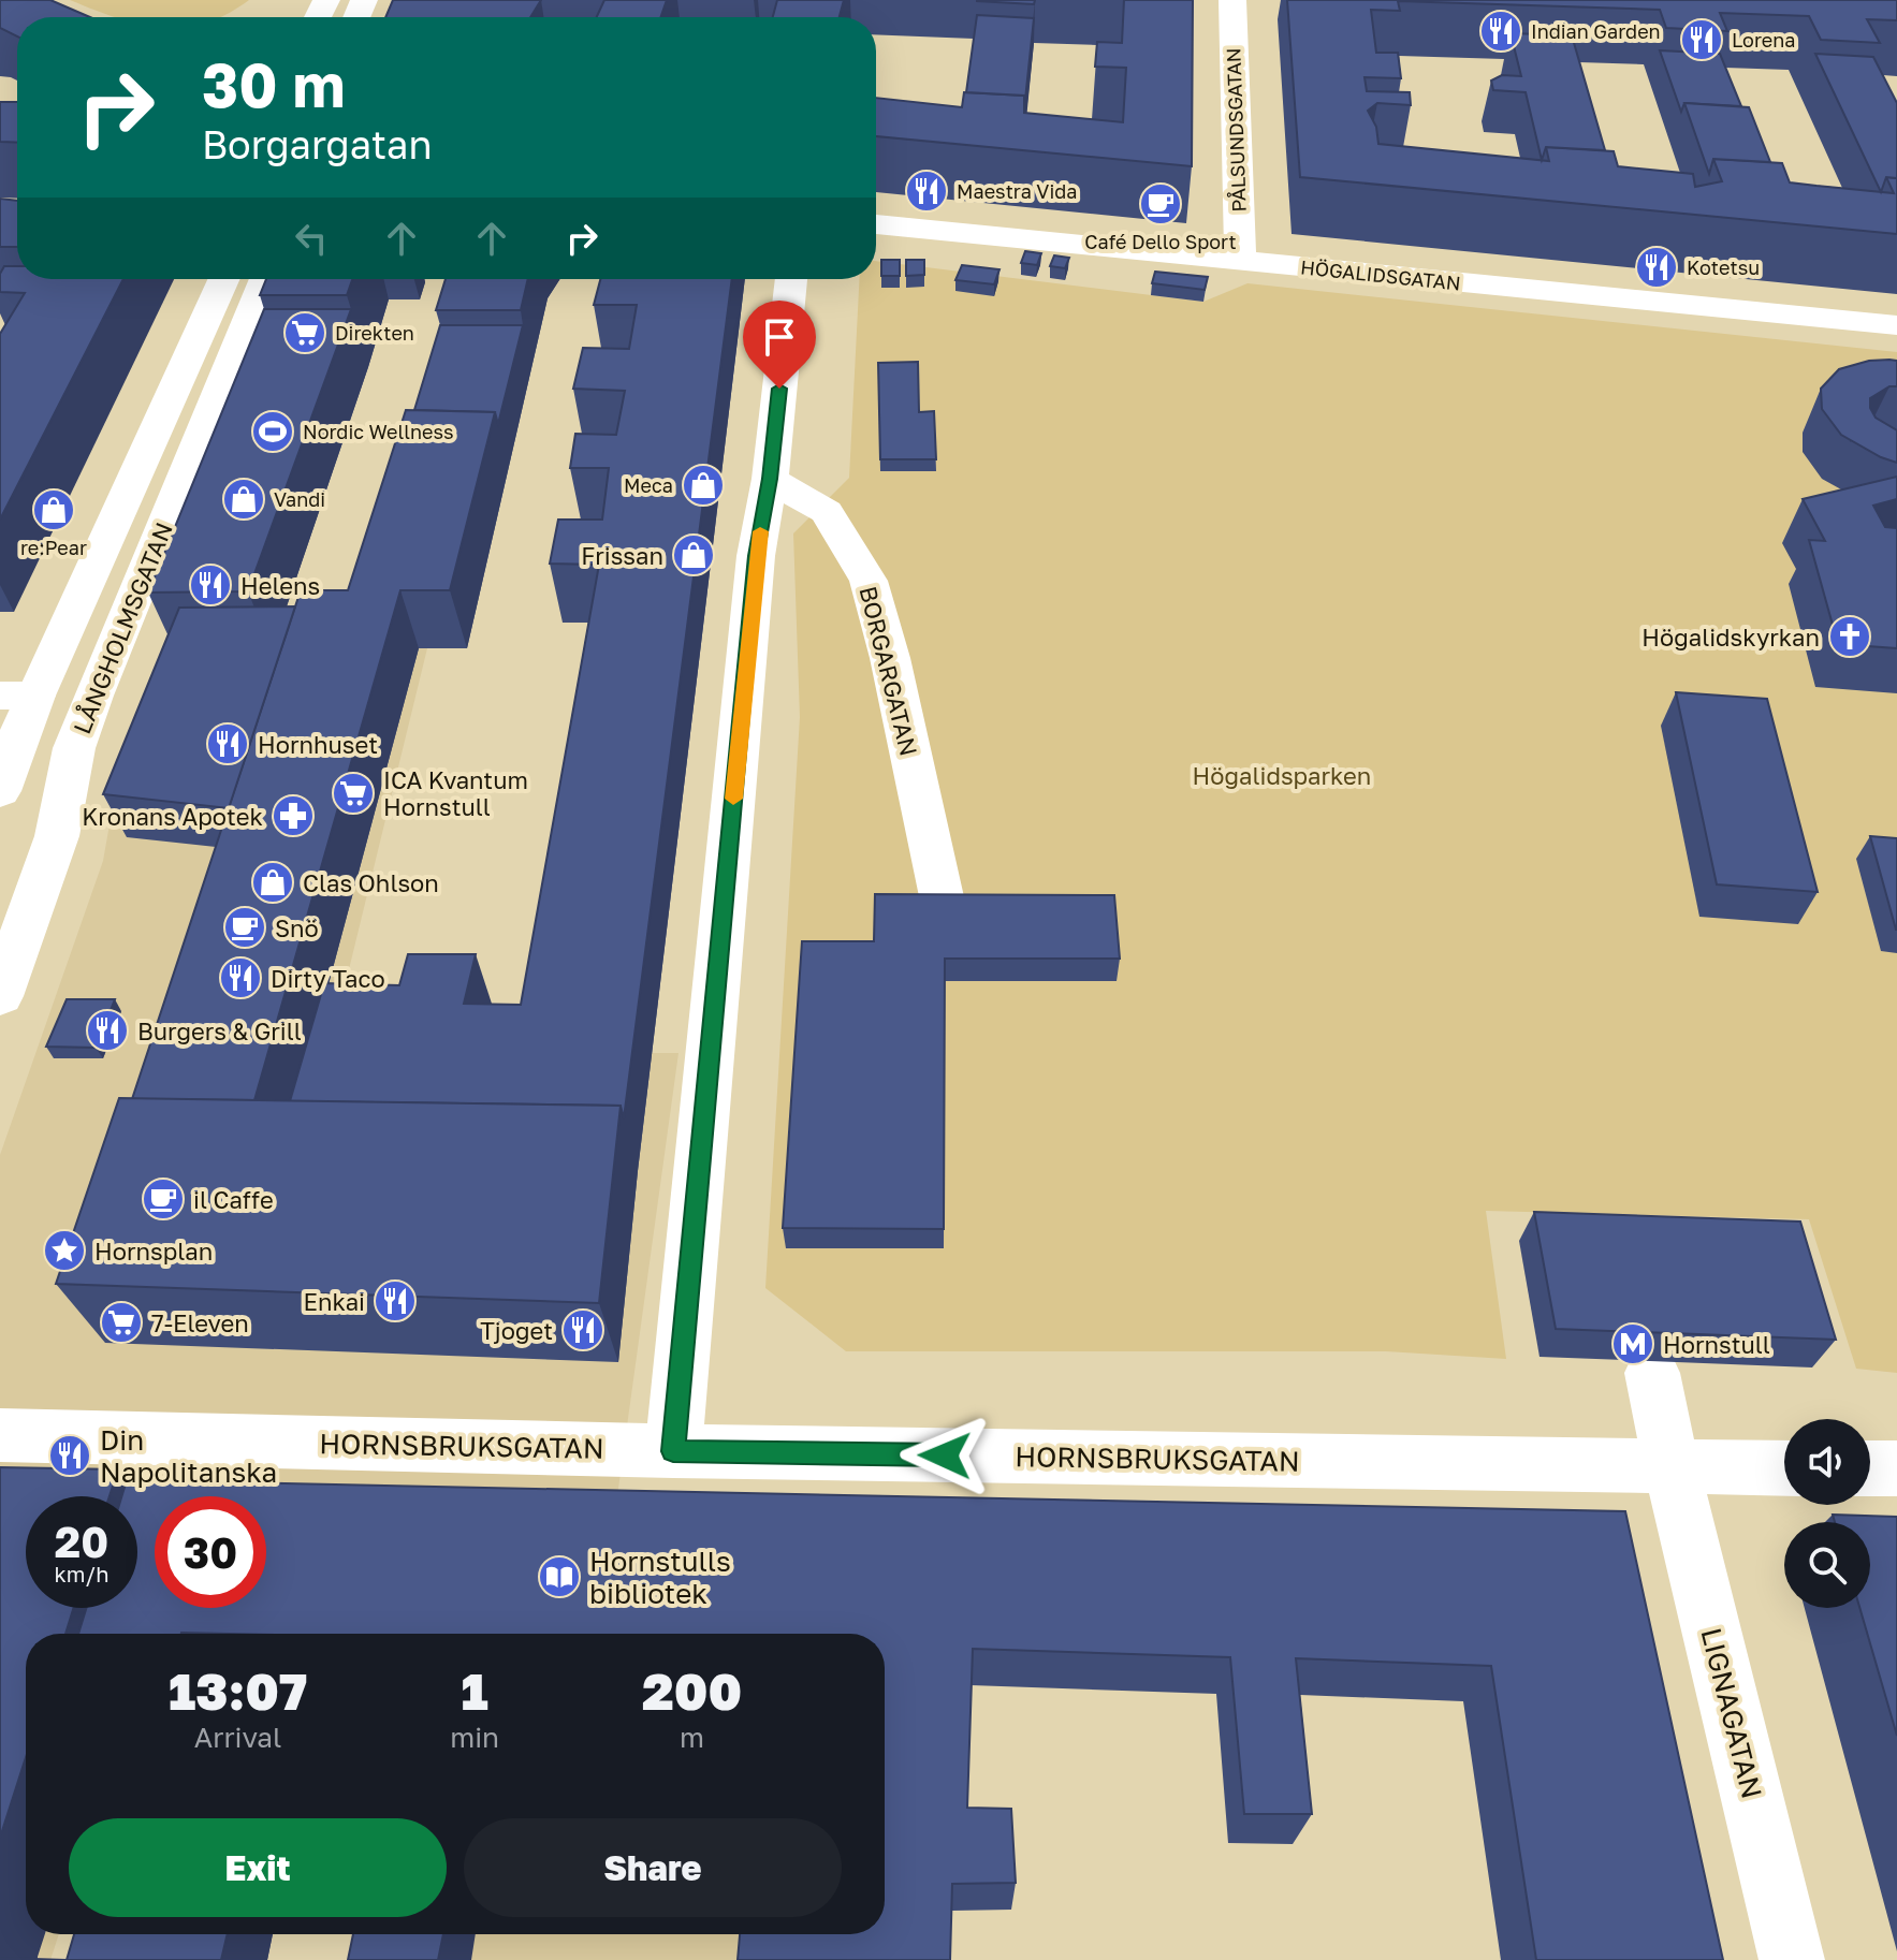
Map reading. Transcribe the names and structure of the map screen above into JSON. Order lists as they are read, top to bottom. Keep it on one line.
{"streets":{"street":["PÅLSUNDSGATAN","HÖGALIDSGATAN","LÅNGHOLMSGATAN","BORGARGATAN","HORNSBRUKSGATAN","LIGNAGATAN"]},"crossings":[["PÅLSUNDSGATAN","HÖGALIDSGATAN"],["HORNSBRUKSGATAN","LIGNAGATAN"]],"parks":["Högalidsparken"],"places":{"restaurant":["Indian Garden","Lorena","Maestra Vida","Kotetsu","Helens","Hornhuset","Dirty Taco","Burgers & Grill","Enkai","Tjoget","Din Napolitanska"],"cafe":["Café Dello Sport","Snö","il Caffe"],"supermarket":["Direkten","ICA Kvantum Hornstull","7-Eleven"],"sports":["Nordic Wellness"],"shop":["Meca","Vandi","re:Pear","Frissan","Clas Ohlson"],"church":["Högalidskyrkan"],"pharmacy":["Kronans Apotek"],"place":["Hornsplan"],"metro station":["Hornstull"],"library":["Hornstulls bibliotek"]},"page":{"turn":["30 m","Borgargatan"],"speed":"20 km/h","limit":"30","eta":["13:07","Arrival","1","min","200","m"],"buttons":["Exit","Share"]}}
